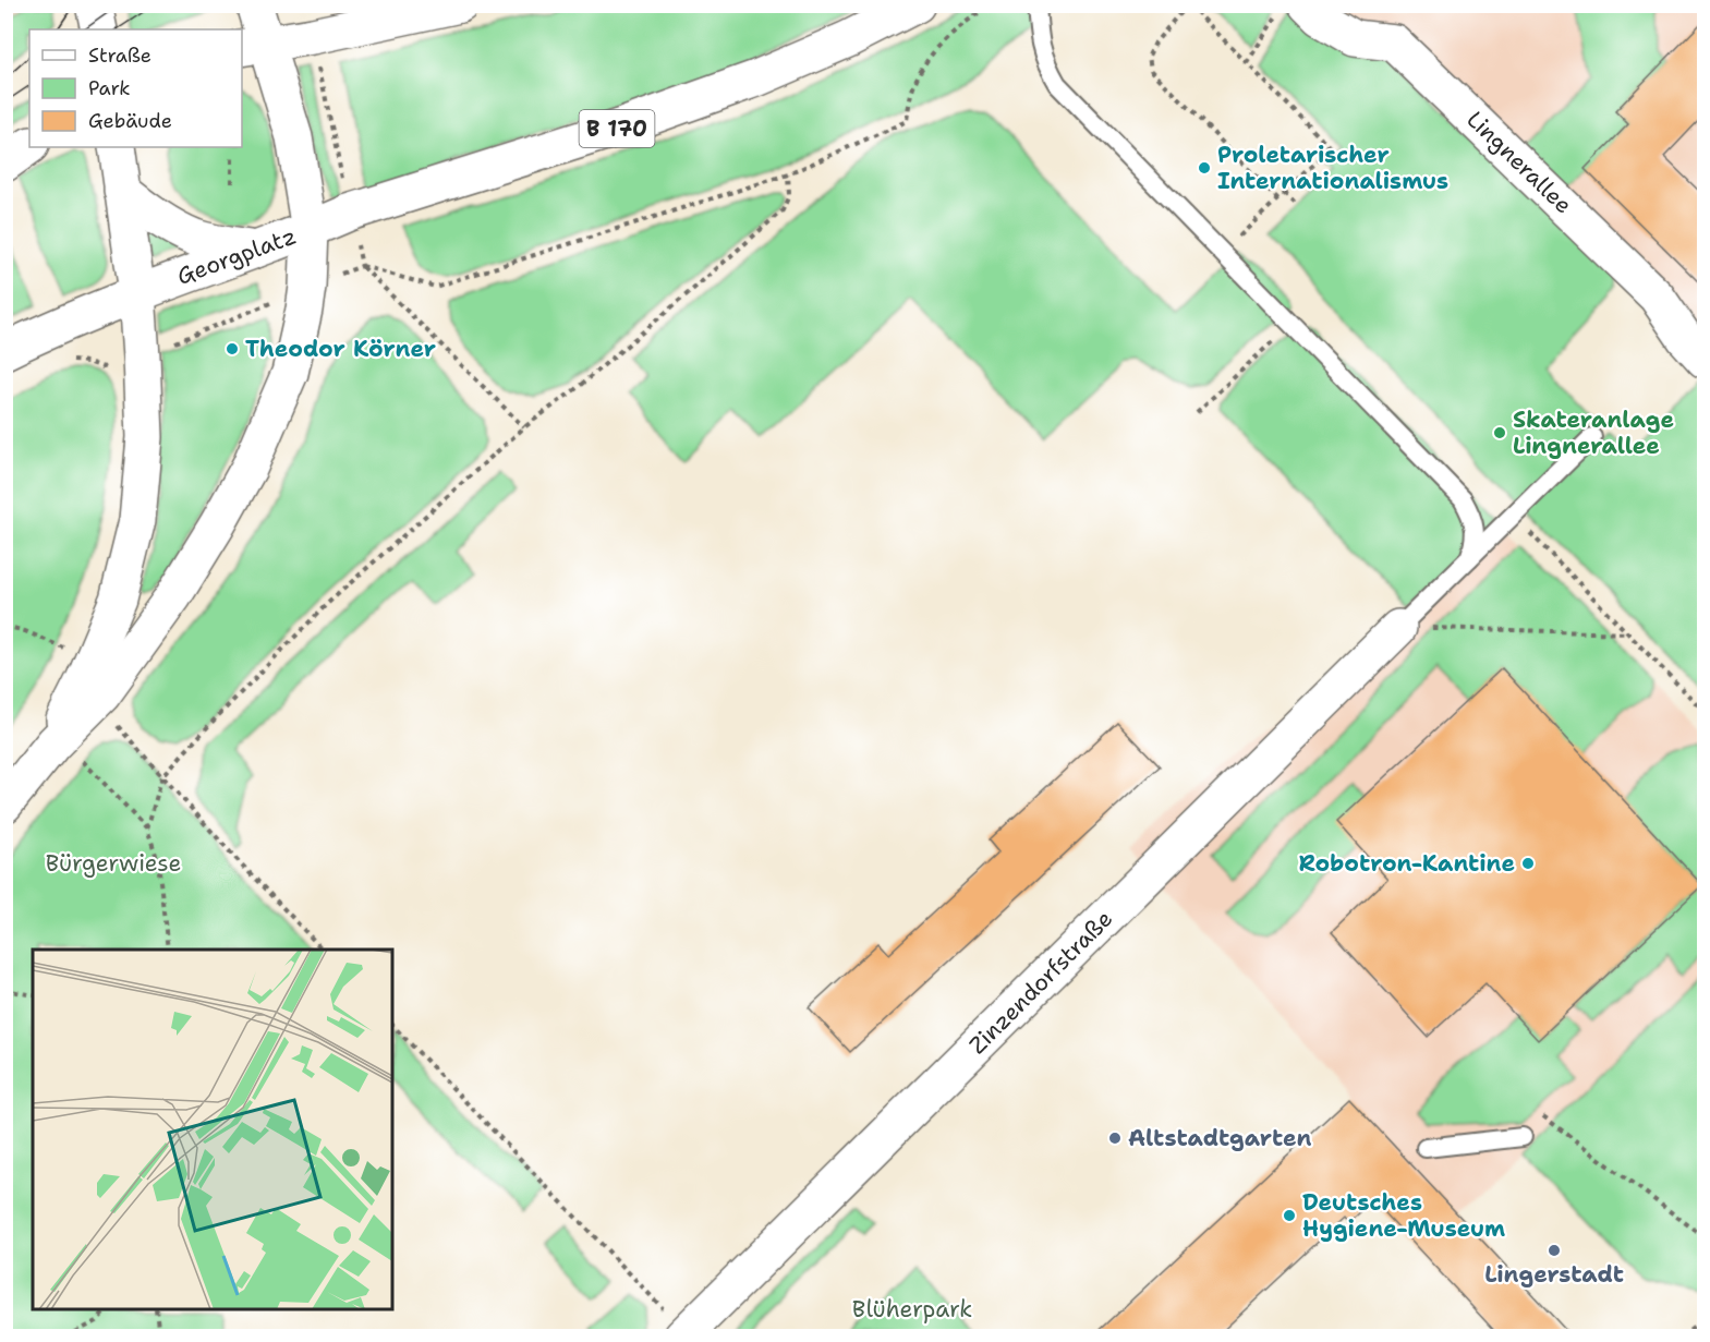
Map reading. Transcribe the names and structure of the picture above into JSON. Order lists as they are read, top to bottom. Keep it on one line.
{"streets":{"main road":["B 170","Lingnerallee","Georgplatz","Zinzendorfstraße"]},"crossings":[["B 170","Georgplatz"]],"parks":["Bürgerwiese","Blüherpark"],"places":["Proletarischer Internationalismus","Theodor Körner","Skateranlage Lingnerallee","Robotron-Kantine","Altstadtgarten","Deutsches Hygiene-Museum","Lingerstadt"],"legend":["Straße","Park","Gebäude"]}
